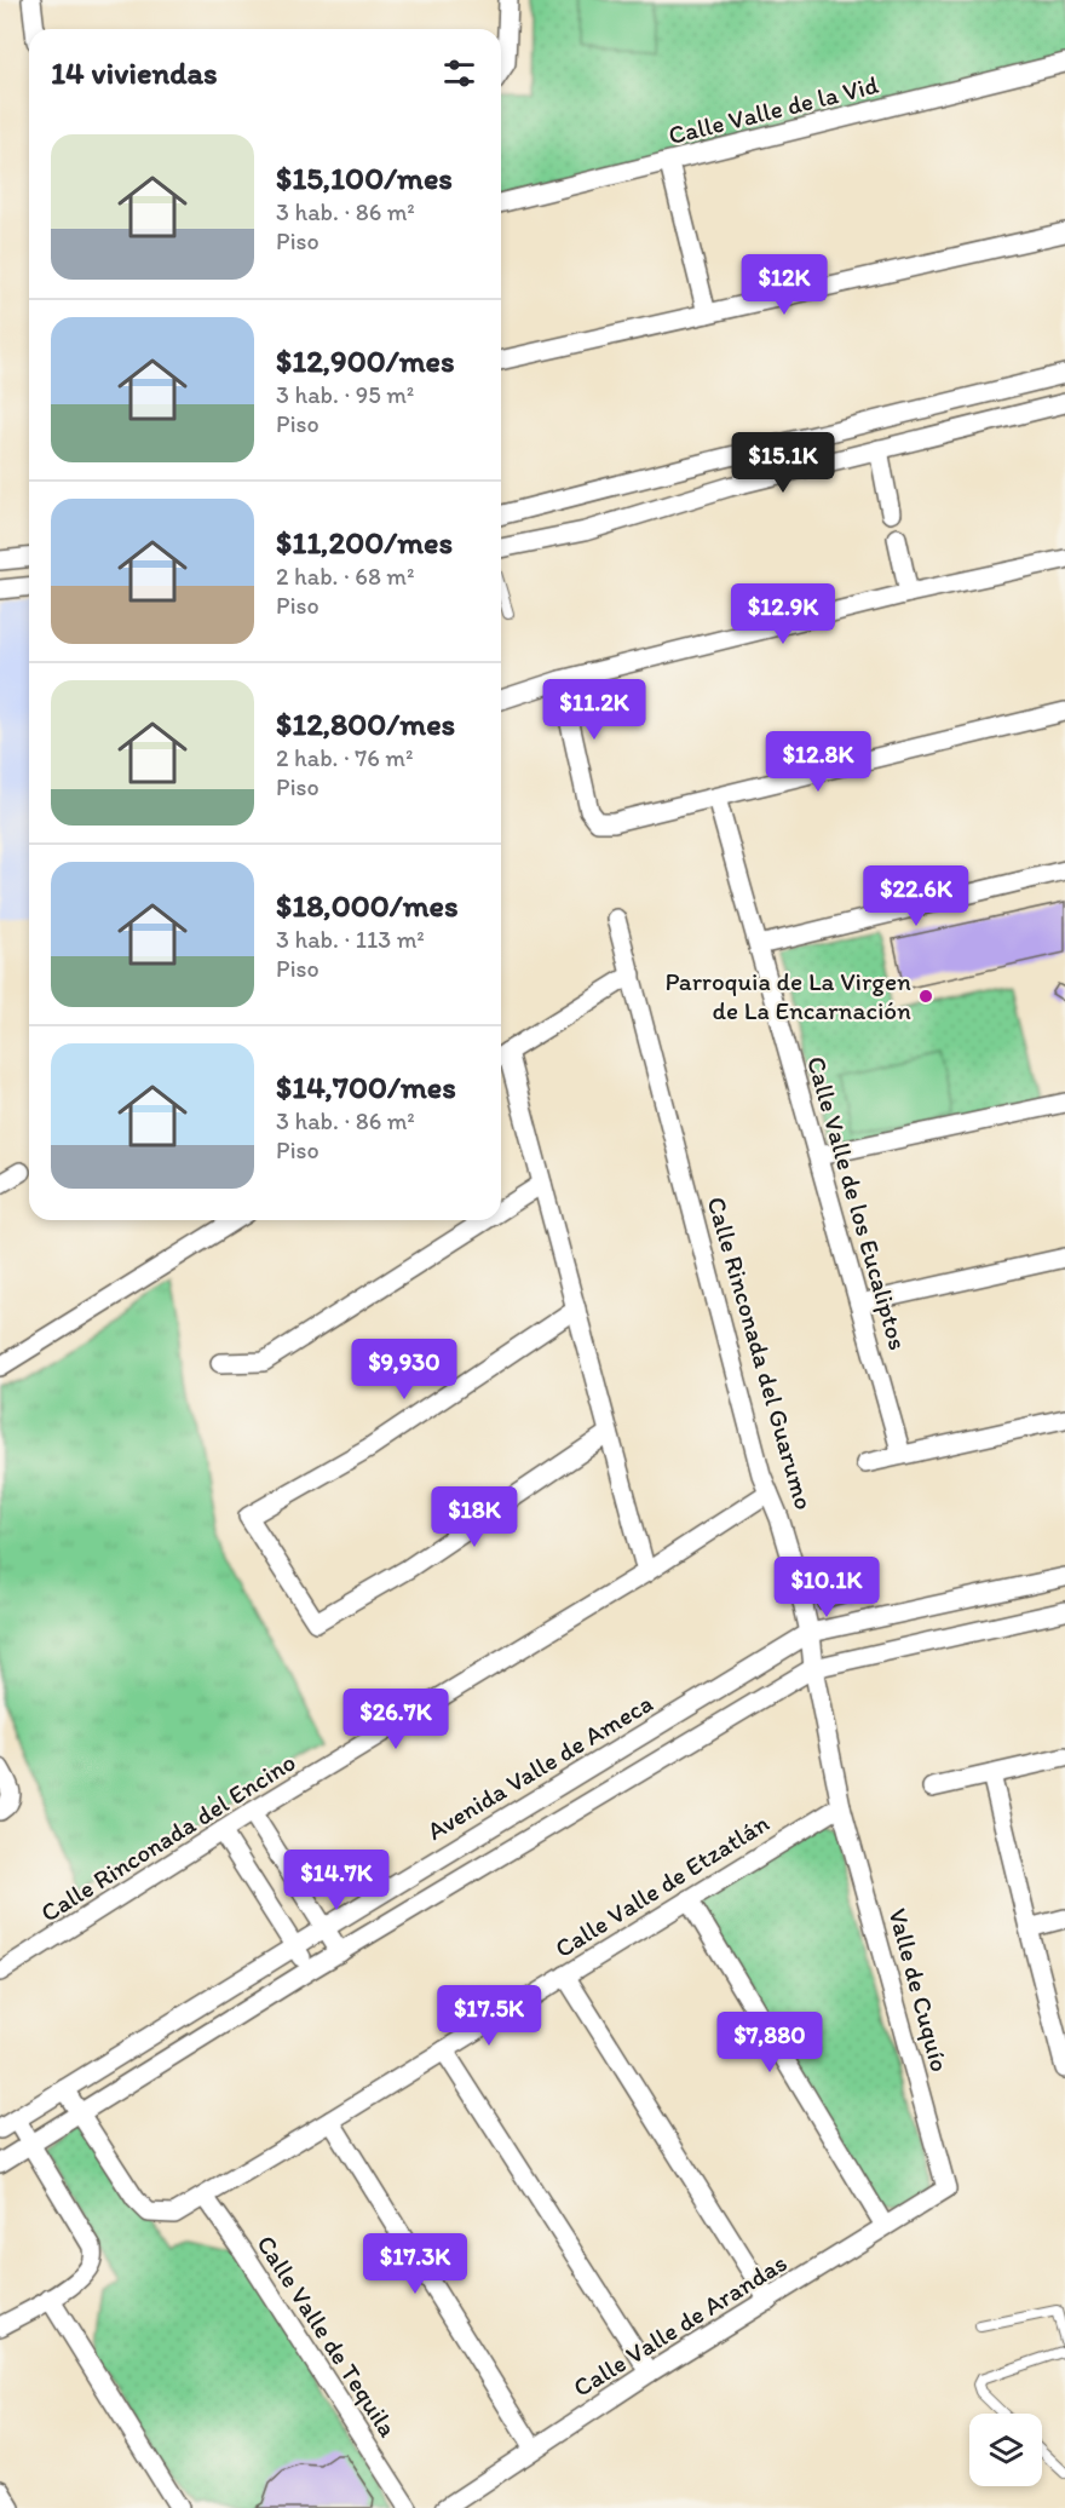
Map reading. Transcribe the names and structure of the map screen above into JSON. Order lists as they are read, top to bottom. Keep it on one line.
{"streets":{"street":["Calle Valle de la Vid","Calle Valle de los Eucaliptos","Calle Rinconada del Guarumo","Avenida Valle de Ameca","Calle Rinconada del Encino","Calle Valle de Etzatlán","Valle de Cuquío","Calle Valle de Arandas","Calle Valle de Tequila"]},"crossings":[["Calle Rinconada del Guarumo","Avenida Valle de Ameca"],["Calle Rinconada del Guarumo","Calle Rinconada del Encino"],["Calle Rinconada del Guarumo","Calle Valle de Etzatlán"],["Calle Rinconada del Guarumo","Valle de Cuquío"],["Calle Valle de Etzatlán","Valle de Cuquío"],["Calle Valle de Etzatlán","Calle Valle de Tequila"],["Valle de Cuquío","Calle Valle de Arandas"]],"places":["Parroquia de La Virgen de La Encarnación"],"page":{"heading":"14 viviendas","list":[{"name":"$15,100/mes","note":"3 hab. · 86 m² · Piso"},{"name":"$12,900/mes","note":"3 hab. · 95 m² · Piso"},{"name":"$11,200/mes","note":"2 hab. · 68 m² · Piso"},{"name":"$12,800/mes","note":"2 hab. · 76 m² · Piso"},{"name":"$18,000/mes","note":"3 hab. · 113 m² · Piso"},{"name":"$14,700/mes","note":"3 hab. · 86 m² · Piso"}],"price":["$12K","$15.1K","$12.9K","$11.2K","$12.8K","$22.6K","$9,930","$18K","$10.1K","$26.7K","$14.7K","$17.5K","$7,880","$17.3K"]}}
